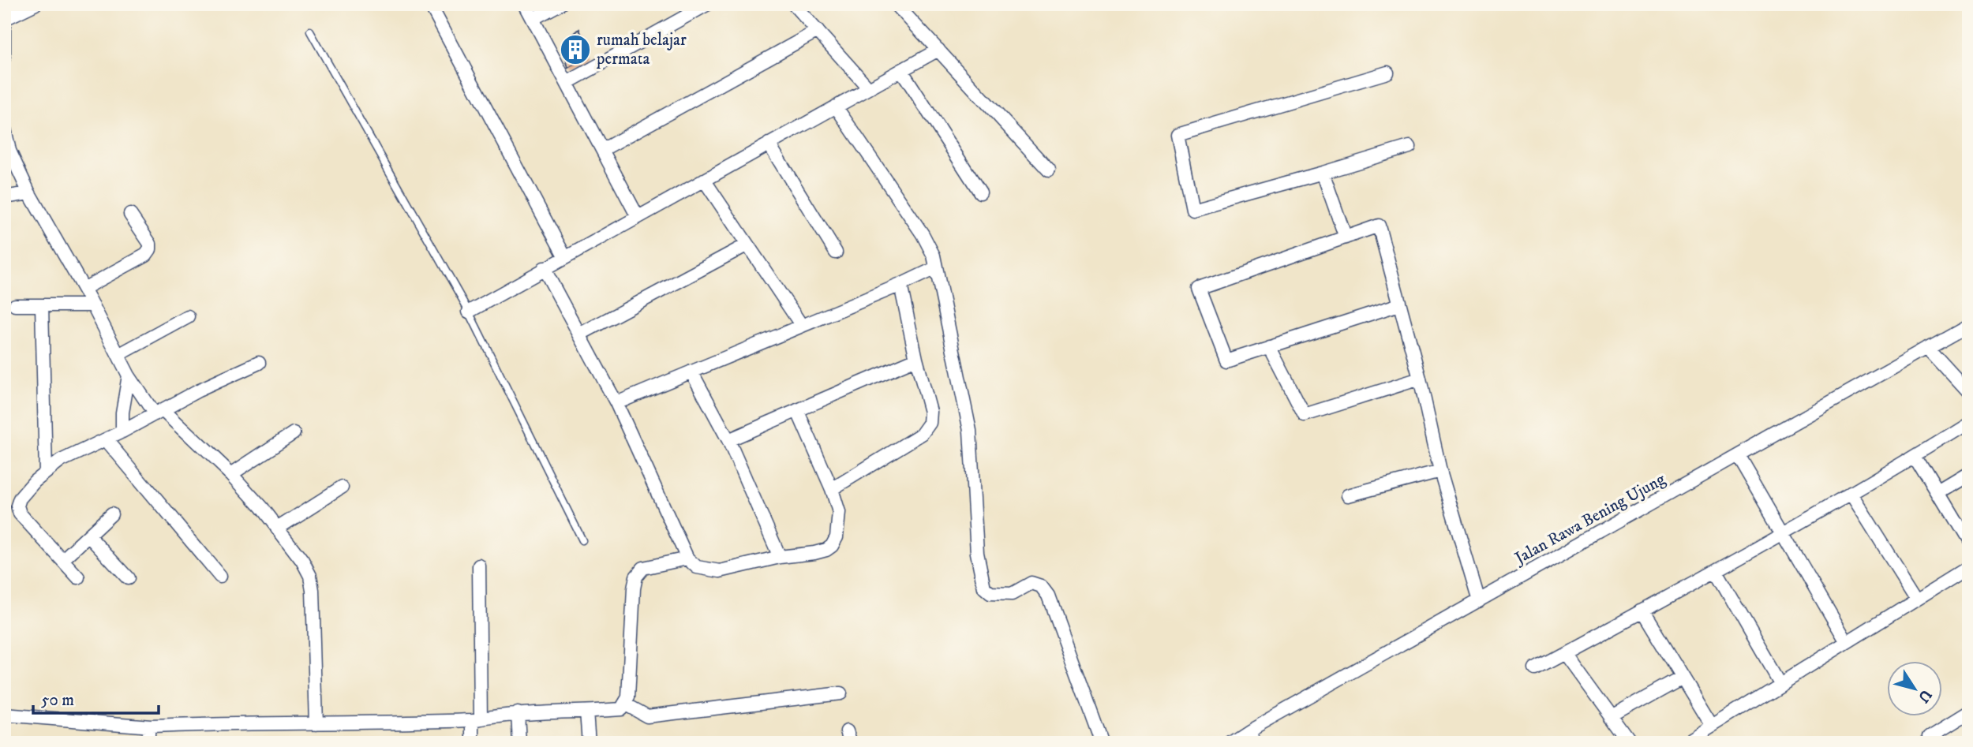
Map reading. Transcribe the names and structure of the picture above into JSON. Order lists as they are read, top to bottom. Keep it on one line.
{"streets":{"street":["Jalan Rawa Bening Ujung"]},"places":{"building":["rumah belajar permata"]},"scale_bar":"50 m","north":"bottom right"}
